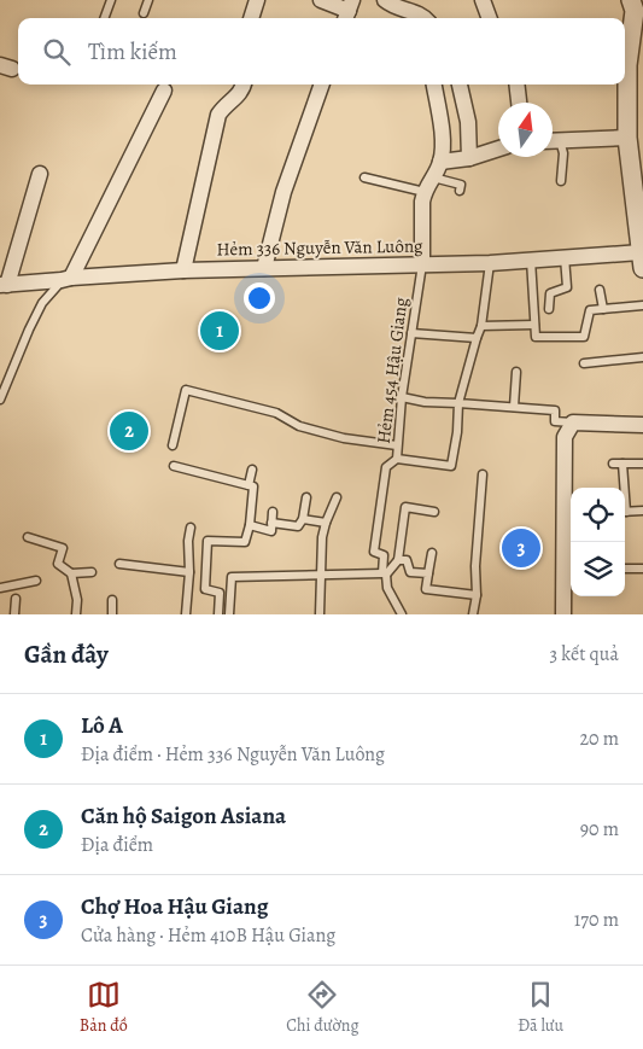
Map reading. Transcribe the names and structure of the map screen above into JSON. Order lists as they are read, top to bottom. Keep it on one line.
{"streets":{"street":["Hẻm 336 Nguyễn Văn Luông"],"lane":["Hẻm 454 Hậu Giang"]},"crossings":[["Hẻm 336 Nguyễn Văn Luông","Hẻm 454 Hậu Giang"]],"north":"top","page":{"search":"Tìm kiếm","pins":["1","2","3"],"heading":["Gần đây","3 kết quả"],"list":[{"mark":"1","name":"Lô A","note":"Địa điểm · Hẻm 336 Nguyễn Văn Luông","value":"20 m"},{"mark":"2","name":"Căn hộ Saigon Asiana","note":"Địa điểm","value":"90 m"},{"mark":"3","name":"Chợ Hoa Hậu Giang","note":"Cửa hàng · Hẻm 410B Hậu Giang","value":"170 m"}],"nav":["Bản đồ","Chỉ đường","Đã lưu"]}}
